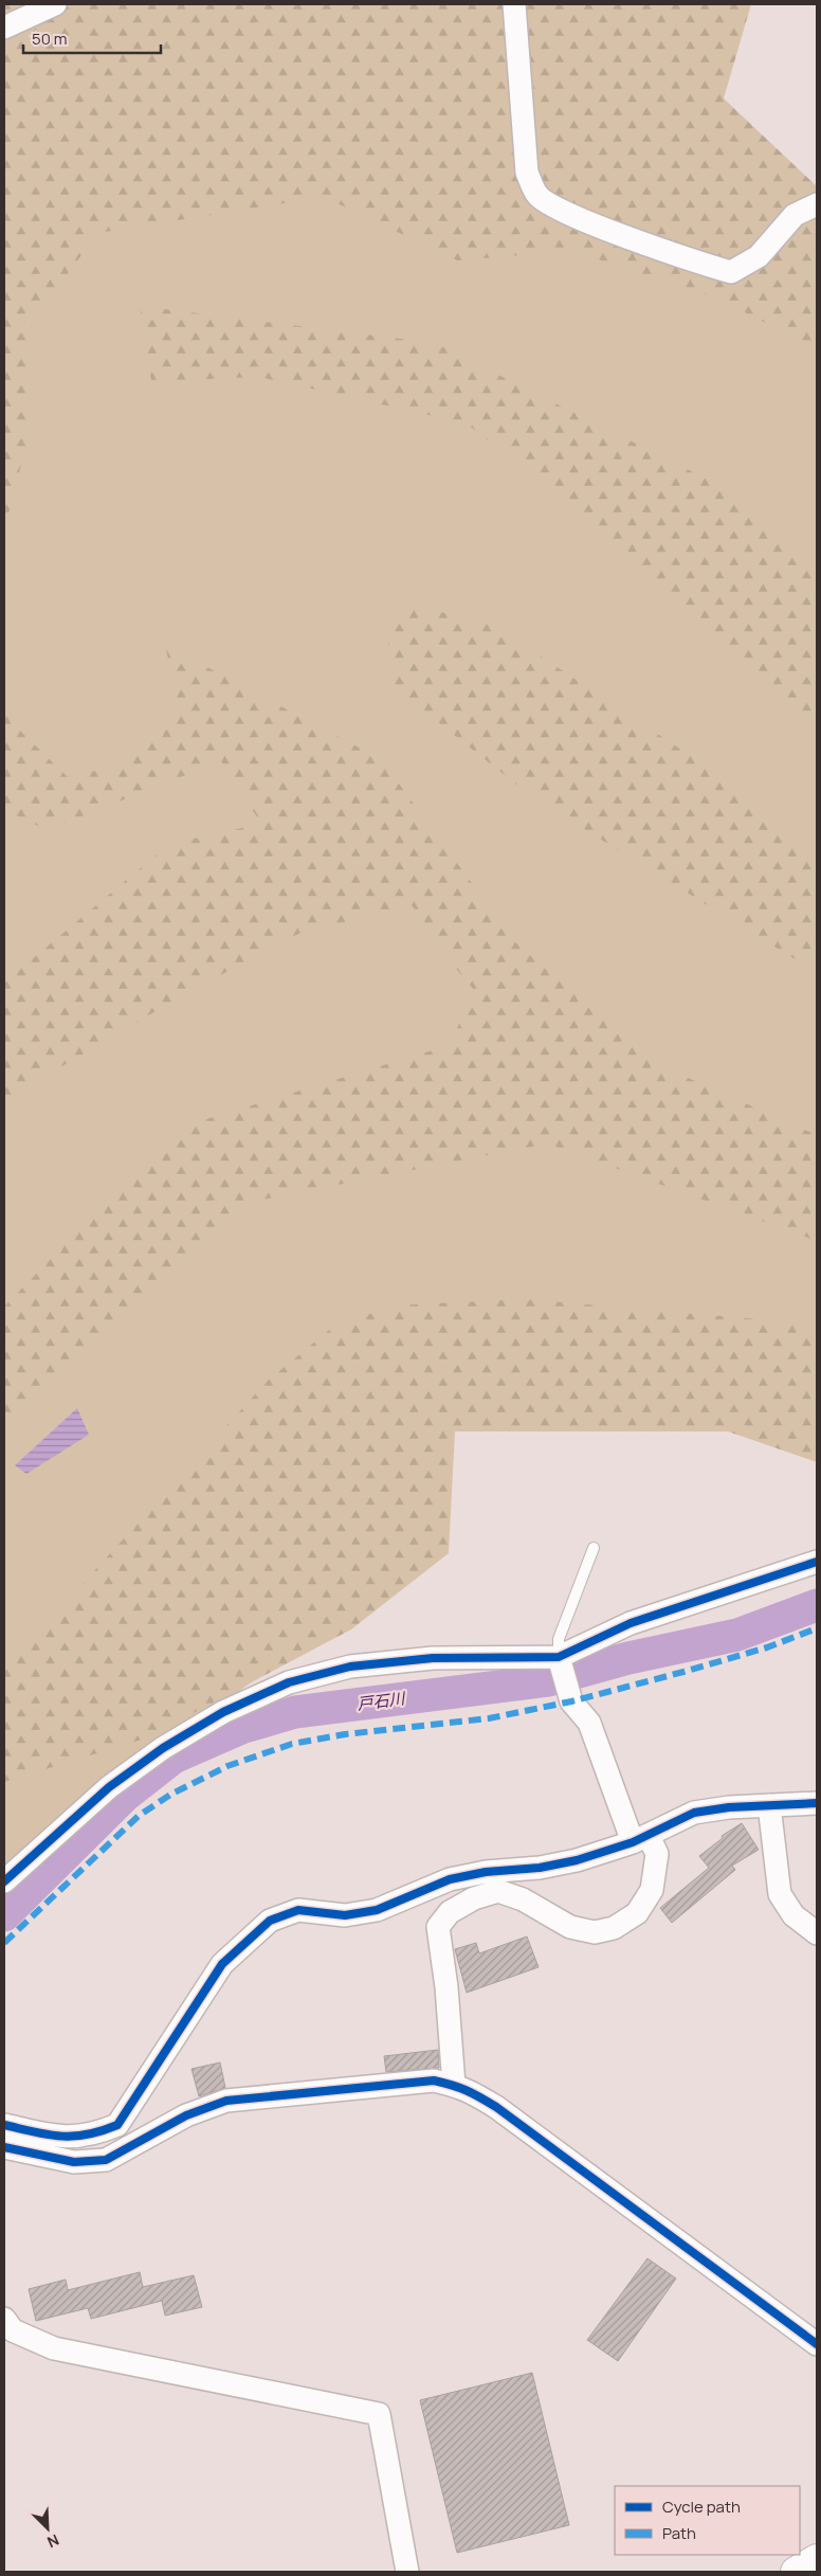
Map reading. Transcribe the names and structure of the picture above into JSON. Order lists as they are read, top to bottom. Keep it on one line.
{"water":["戸石川"],"legend":["Cycle path","Path"],"scale_bar":"50 m","north":"bottom right"}
